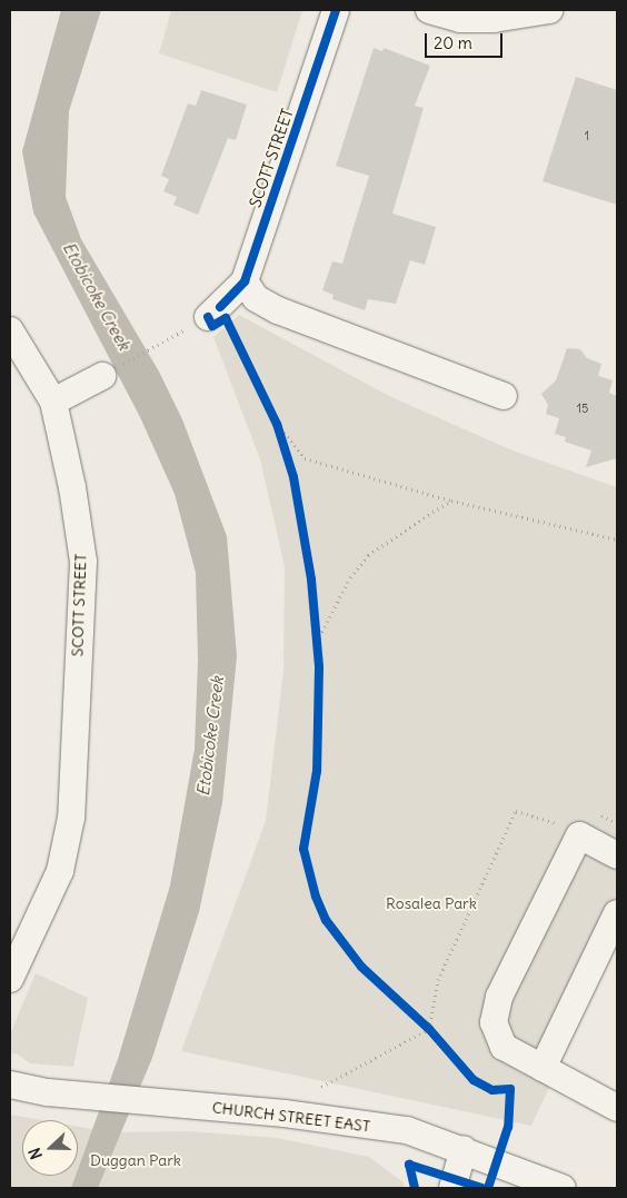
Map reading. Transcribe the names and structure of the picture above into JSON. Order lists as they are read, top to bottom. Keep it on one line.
{"streets":{"street":["SCOTT STREET","CHURCH STREET EAST"]},"water":["Etobicoke Creek"],"parks":["Rosalea Park","Duggan Park"],"house_numbers":["1","15"],"scale_bar":"20 m","north":"left"}
